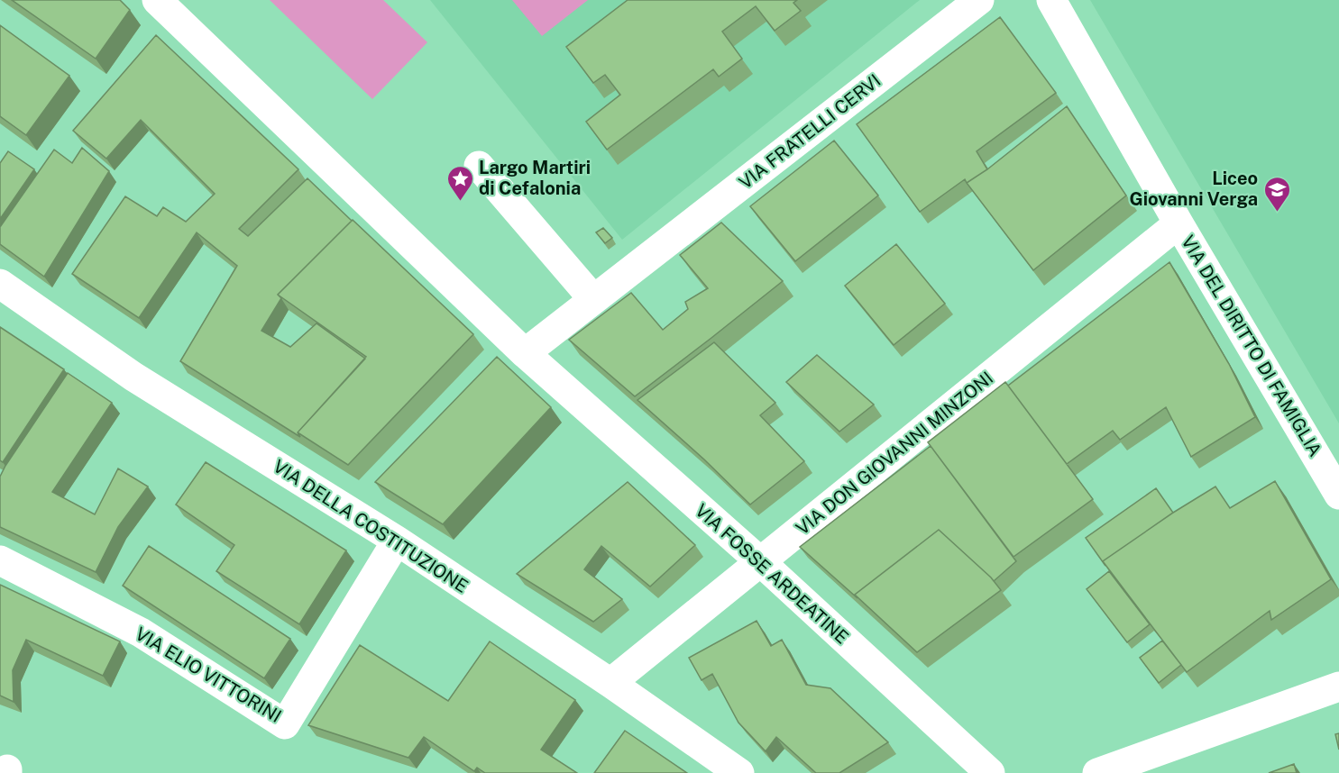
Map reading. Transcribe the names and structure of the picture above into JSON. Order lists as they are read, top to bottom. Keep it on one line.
{"streets":{"street":["VIA FRATELLI CERVI","VIA DEL DIRITTO DI FAMIGLIA","VIA DON GIOVANNI MINZONI","VIA DELLA COSTITUZIONE","VIA FOSSE ARDEATINE","VIA ELIO VITTORINI"]},"crossings":[["VIA FRATELLI CERVI","VIA FOSSE ARDEATINE"],["VIA DEL DIRITTO DI FAMIGLIA","VIA DON GIOVANNI MINZONI"],["VIA DON GIOVANNI MINZONI","VIA DELLA COSTITUZIONE"],["VIA DON GIOVANNI MINZONI","VIA FOSSE ARDEATINE"],["VIA DELLA COSTITUZIONE","VIA ELIO VITTORINI"]],"places":{"place":["Largo Martiri di Cefalonia"],"school or university":["Liceo Giovanni Verga"]}}
